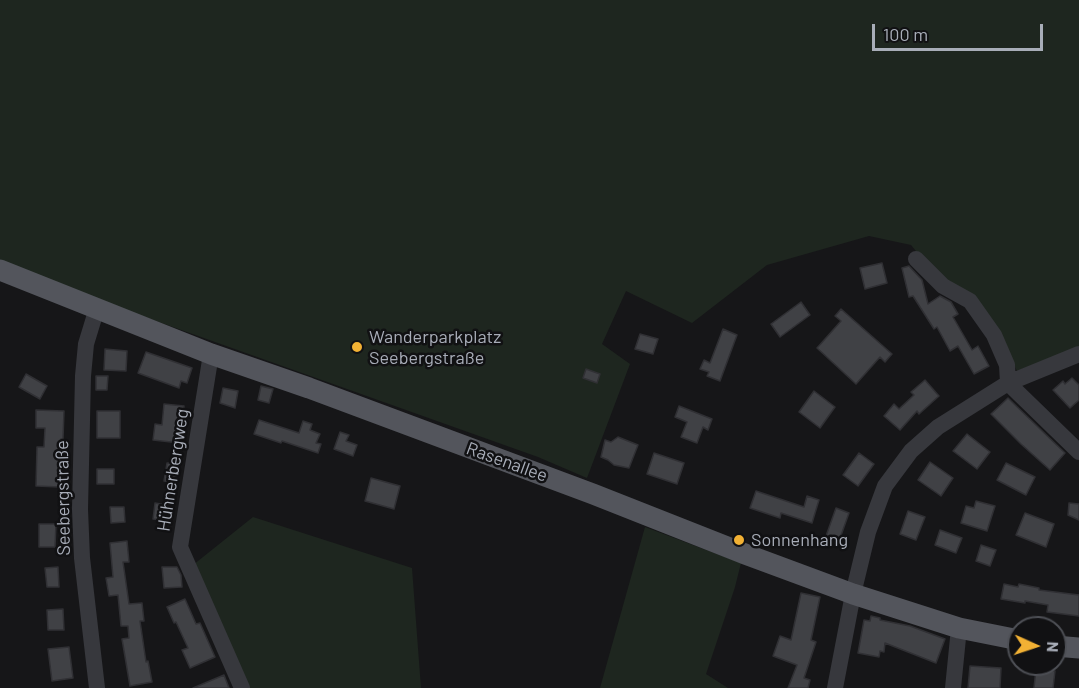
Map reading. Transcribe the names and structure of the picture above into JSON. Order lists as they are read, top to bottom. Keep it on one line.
{"streets":{"main road":["Rasenallee"],"street":["Hühnerbergweg","Seebergstraße"]},"crossings":[["Rasenallee","Hühnerbergweg"],["Rasenallee","Seebergstraße"]],"places":["Wanderparkplatz Seebergstraße","Sonnenhang"],"scale_bar":"100 m","north":"right"}
